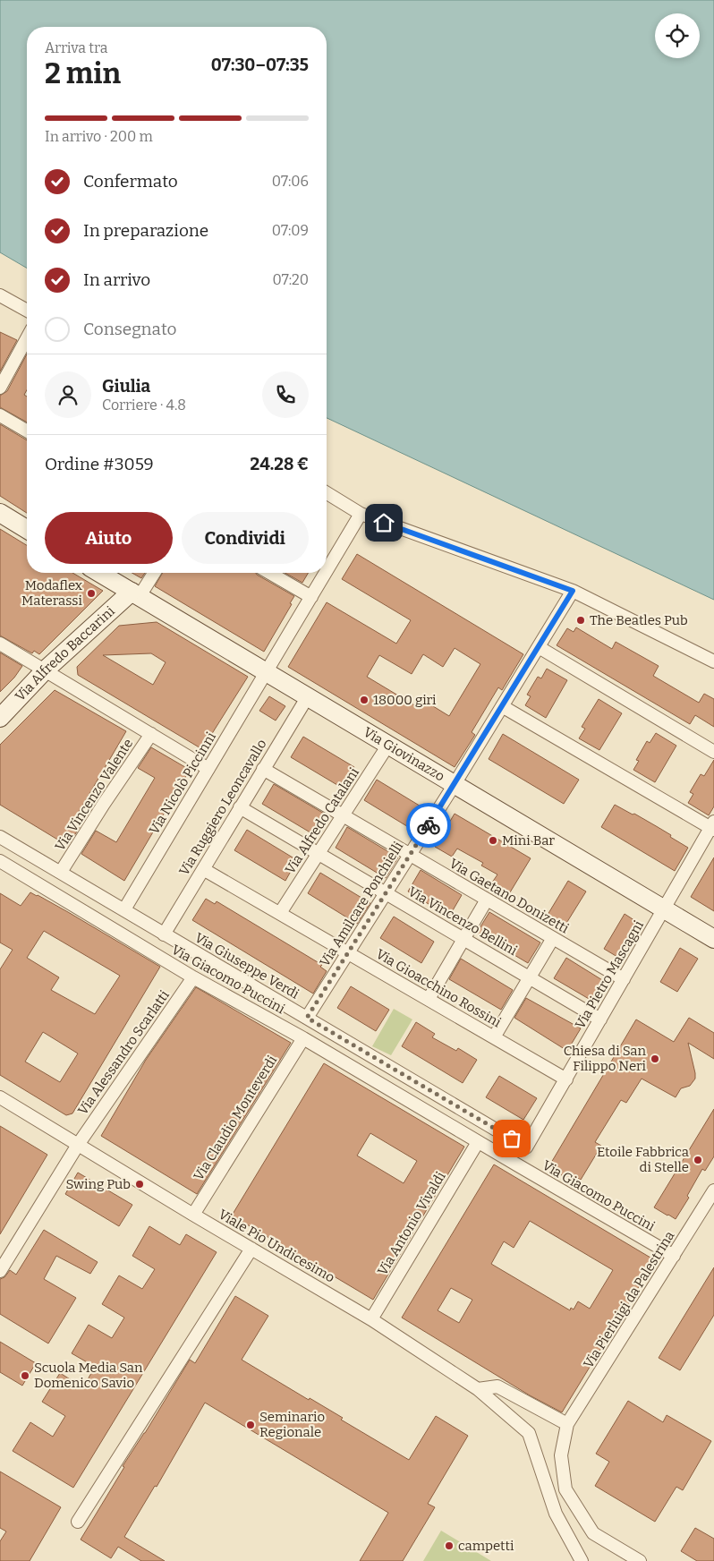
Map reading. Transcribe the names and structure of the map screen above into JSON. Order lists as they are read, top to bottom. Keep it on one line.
{"streets":{"street":["Via Alfredo Baccarini","Via Giovinazzo","Via Nicolò Piccinni","Via Vincenzo Valente","Via Ruggiero Leoncavallo","Via Alfredo Catalani","Via Gaetano Donizetti","Via Amilcare Ponchielli","Via Vincenzo Bellini","Via Giuseppe Verdi","Via Pietro Mascagni","Via Giacomo Puccini","Via Gioacchino Rossini","Via Alessandro Scarlatti","Via Claudio Monteverdi","Via Antonio Vivaldi","Viale Pio Undicesimo","Via Pierluigi da Palestrina"]},"crossings":[["Via Alfredo Baccarini","Via Giovinazzo"],["Via Giovinazzo","Via Nicolò Piccinni"],["Via Giovinazzo","Via Ruggiero Leoncavallo"],["Via Giovinazzo","Via Alfredo Catalani"],["Via Giovinazzo","Via Amilcare Ponchielli"],["Via Giovinazzo","Via Pietro Mascagni"],["Via Nicolò Piccinni","Via Giuseppe Verdi"],["Via Vincenzo Valente","Via Giuseppe Verdi"],["Via Ruggiero Leoncavallo","Via Gaetano Donizetti"],["Via Ruggiero Leoncavallo","Via Vincenzo Bellini"],["Via Ruggiero Leoncavallo","Via Giuseppe Verdi"],["Via Ruggiero Leoncavallo","Via Gioacchino Rossini"],["Via Alfredo Catalani","Via Gaetano Donizetti"],["Via Alfredo Catalani","Via Vincenzo Bellini"],["Via Alfredo Catalani","Via Gioacchino Rossini"],["Via Gaetano Donizetti","Via Amilcare Ponchielli"],["Via Gaetano Donizetti","Via Pietro Mascagni"],["Via Amilcare Ponchielli","Via Vincenzo Bellini"],["Via Amilcare Ponchielli","Via Giuseppe Verdi"],["Via Amilcare Ponchielli","Via Gioacchino Rossini"],["Via Vincenzo Bellini","Via Pietro Mascagni"],["Via Giuseppe Verdi","Via Pietro Mascagni"],["Via Pietro Mascagni","Via Gioacchino Rossini"],["Via Giacomo Puccini","Via Alessandro Scarlatti"],["Via Giacomo Puccini","Via Claudio Monteverdi"],["Via Giacomo Puccini","Via Antonio Vivaldi"],["Via Giacomo Puccini","Via Pierluigi da Palestrina"],["Via Alessandro Scarlatti","Viale Pio Undicesimo"],["Via Claudio Monteverdi","Viale Pio Undicesimo"],["Via Antonio Vivaldi","Viale Pio Undicesimo"]],"places":["Modaflex Materassi","The Beatles Pub","18000 giri","Mini Bar","Chiesa di San Filippo Neri","Etoile Fabbrica di Stelle","Swing Pub","Scuola Media San Domenico Savio","Seminario Regionale","campetti"],"page":{"heading":["2 min","Arriva tra","07:30–07:35"],"panel":["Giulia","Corriere · 4.8","Ordine #3059","24.28 €"],"bar":"In arrivo · 200 m","list":[["Confermato","07:06"],["In preparazione","07:09"],["In arrivo","07:20"],"Consegnato"],"buttons":["Aiuto","Condividi"]}}
